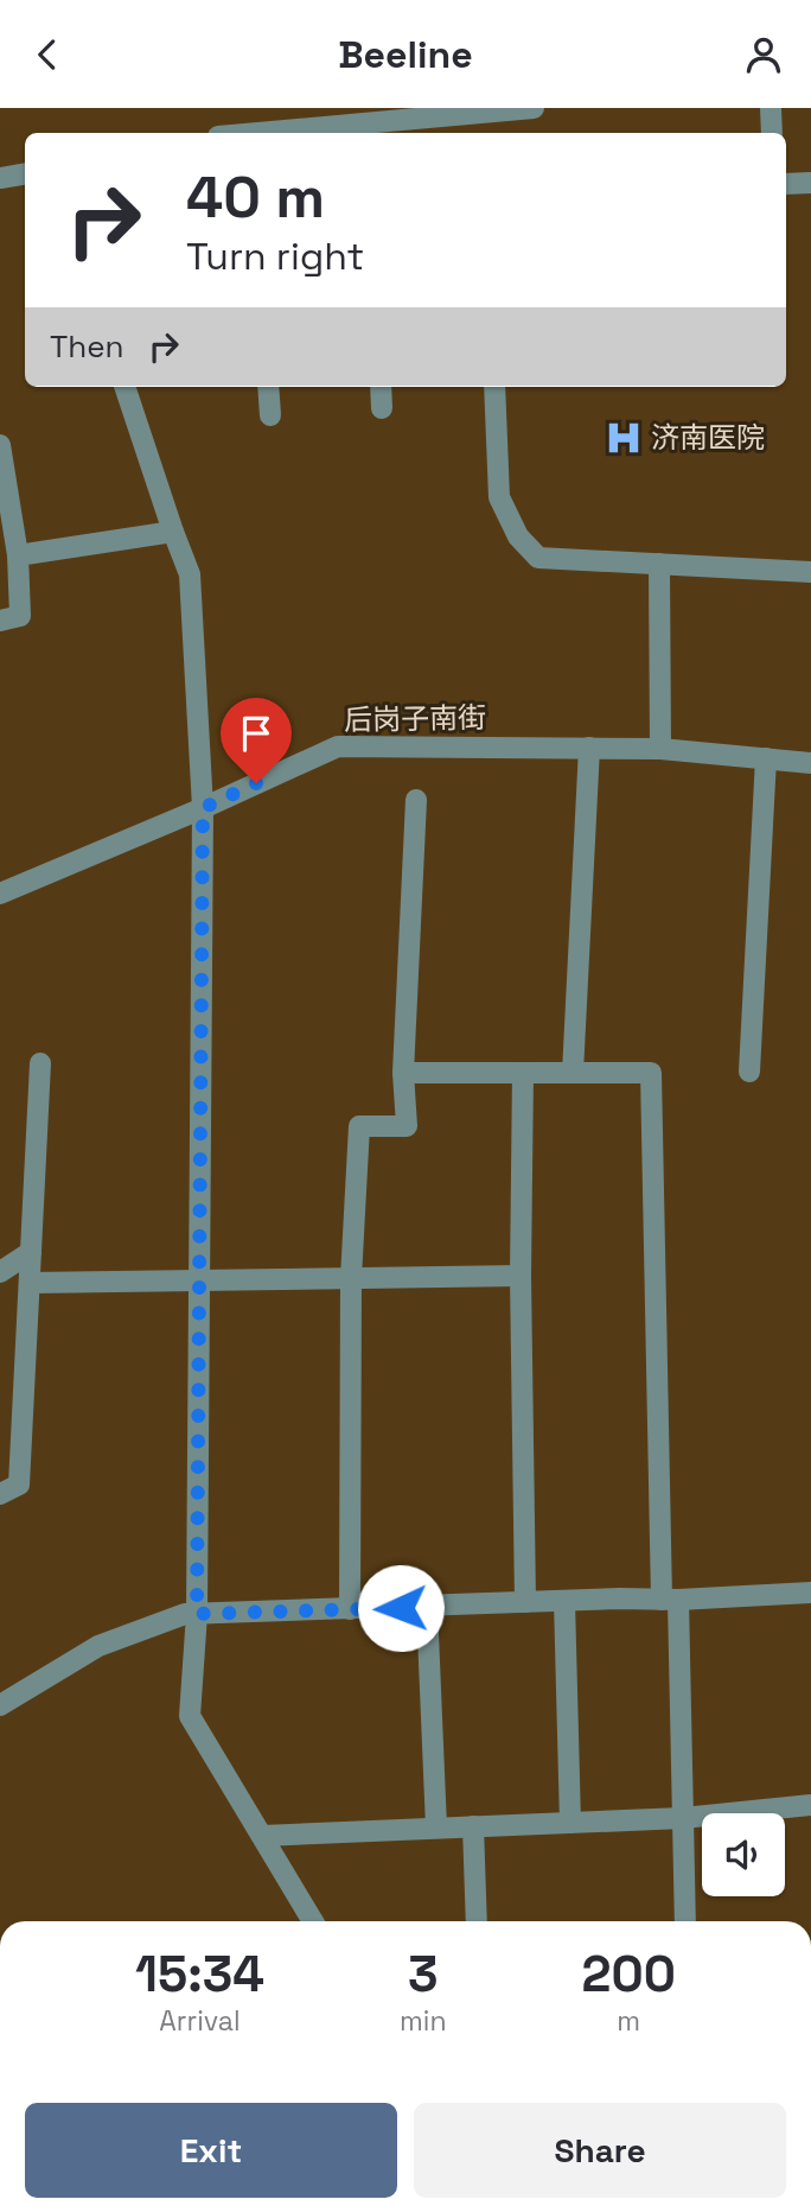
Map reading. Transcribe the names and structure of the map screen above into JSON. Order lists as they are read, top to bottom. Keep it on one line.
{"streets":{"street":["后岗子南街"]},"places":{"hospital":["济南医院"]},"page":{"header":"Beeline","turn":["40 m","Turn right"],"then":"Then","eta":["15:34","Arrival","3","min","200","m"],"buttons":["Exit","Share"]}}
